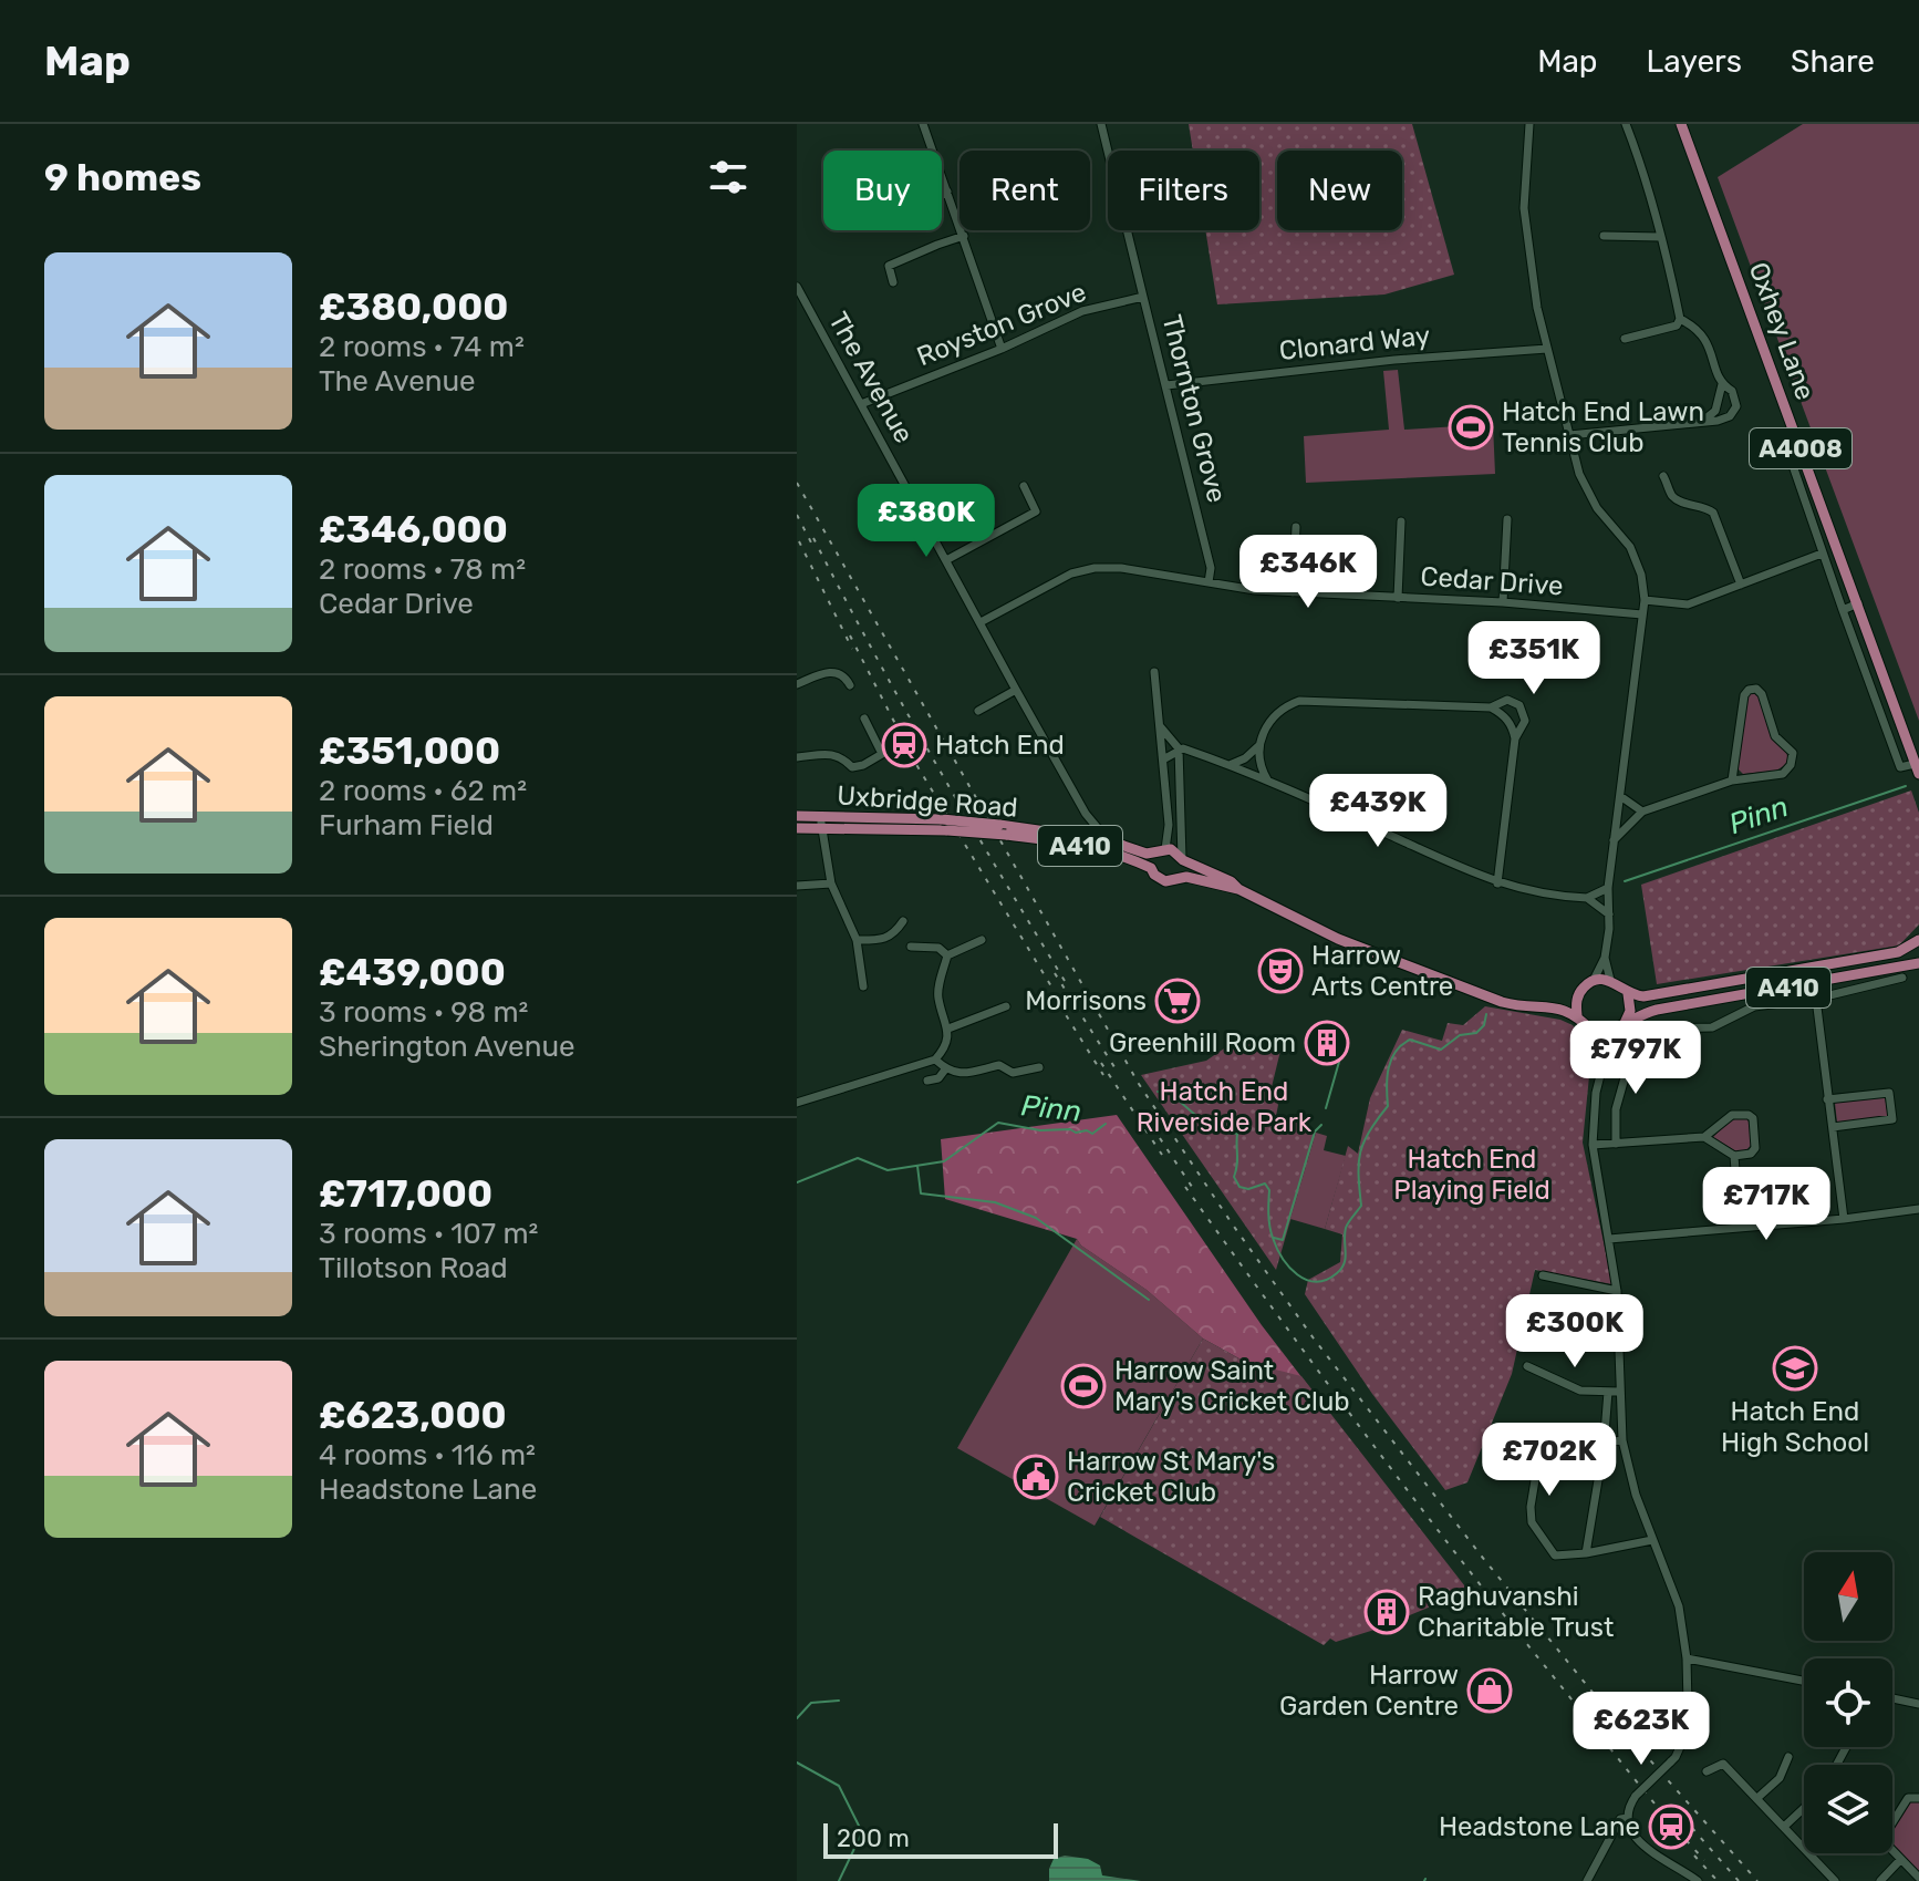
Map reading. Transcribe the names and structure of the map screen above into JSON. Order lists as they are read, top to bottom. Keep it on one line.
{"streets":{"main road":["Oxhey Lane","A4008","Uxbridge Road","A410"],"street":["Royston Grove","Clonard Way","The Avenue","Thornton Grove","Cedar Drive"]},"crossings":[["Royston Grove","The Avenue"],["Royston Grove","Thornton Grove"],["Clonard Way","Thornton Grove"],["The Avenue","Cedar Drive"],["The Avenue","Uxbridge Road"],["Thornton Grove","Cedar Drive"],["Uxbridge Road","A410"]],"water":["Pinn"],"parks":["Hatch End Riverside Park","Hatch End Playing Field"],"places":{"sports":["Hatch End Lawn Tennis Club","Harrow Saint Mary's Cricket Club"],"station":["Hatch End","Headstone Lane"],"theatre":["Harrow Arts Centre"],"supermarket":["Morrisons"],"building":["Greenhill Room","Raghuvanshi Charitable Trust"],"school or university":["Hatch End High School"],"public building":["Harrow St Mary's Cricket Club"],"shop":["Harrow Garden Centre"]},"scale_bar":"200 m","north":"top","page":{"header":"Map","nav":["Map","Layers","Share"],"heading":"9 homes","chip":["Buy","Rent","Filters","New"],"list":[{"name":"£380,000","note":"2 rooms · 74 m² · The Avenue"},{"name":"£346,000","note":"2 rooms · 78 m² · Cedar Drive"},{"name":"£351,000","note":"2 rooms · 62 m² · Furham Field"},{"name":"£439,000","note":"3 rooms · 98 m² · Sherington Avenue"},{"name":"£717,000","note":"3 rooms · 107 m² · Tillotson Road"},{"name":"£623,000","note":"4 rooms · 116 m² · Headstone Lane"}],"price":["£380K","£346K","£351K","£439K","£797K","£717K","£300K","£702K","£623K"],"scale":"200 m"}}
